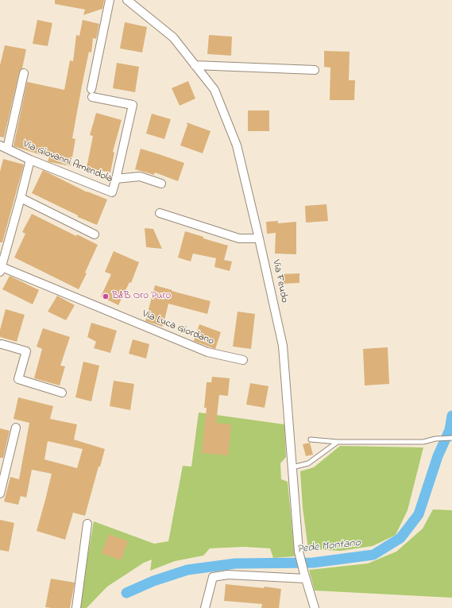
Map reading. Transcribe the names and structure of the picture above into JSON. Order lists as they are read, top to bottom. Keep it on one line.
{"streets":{"street":["Via Giovanni Amendola","Via Feudo","Via Luca Giordano"]},"water":["Pede Montano"],"places":["B&B Oro Puro"]}
